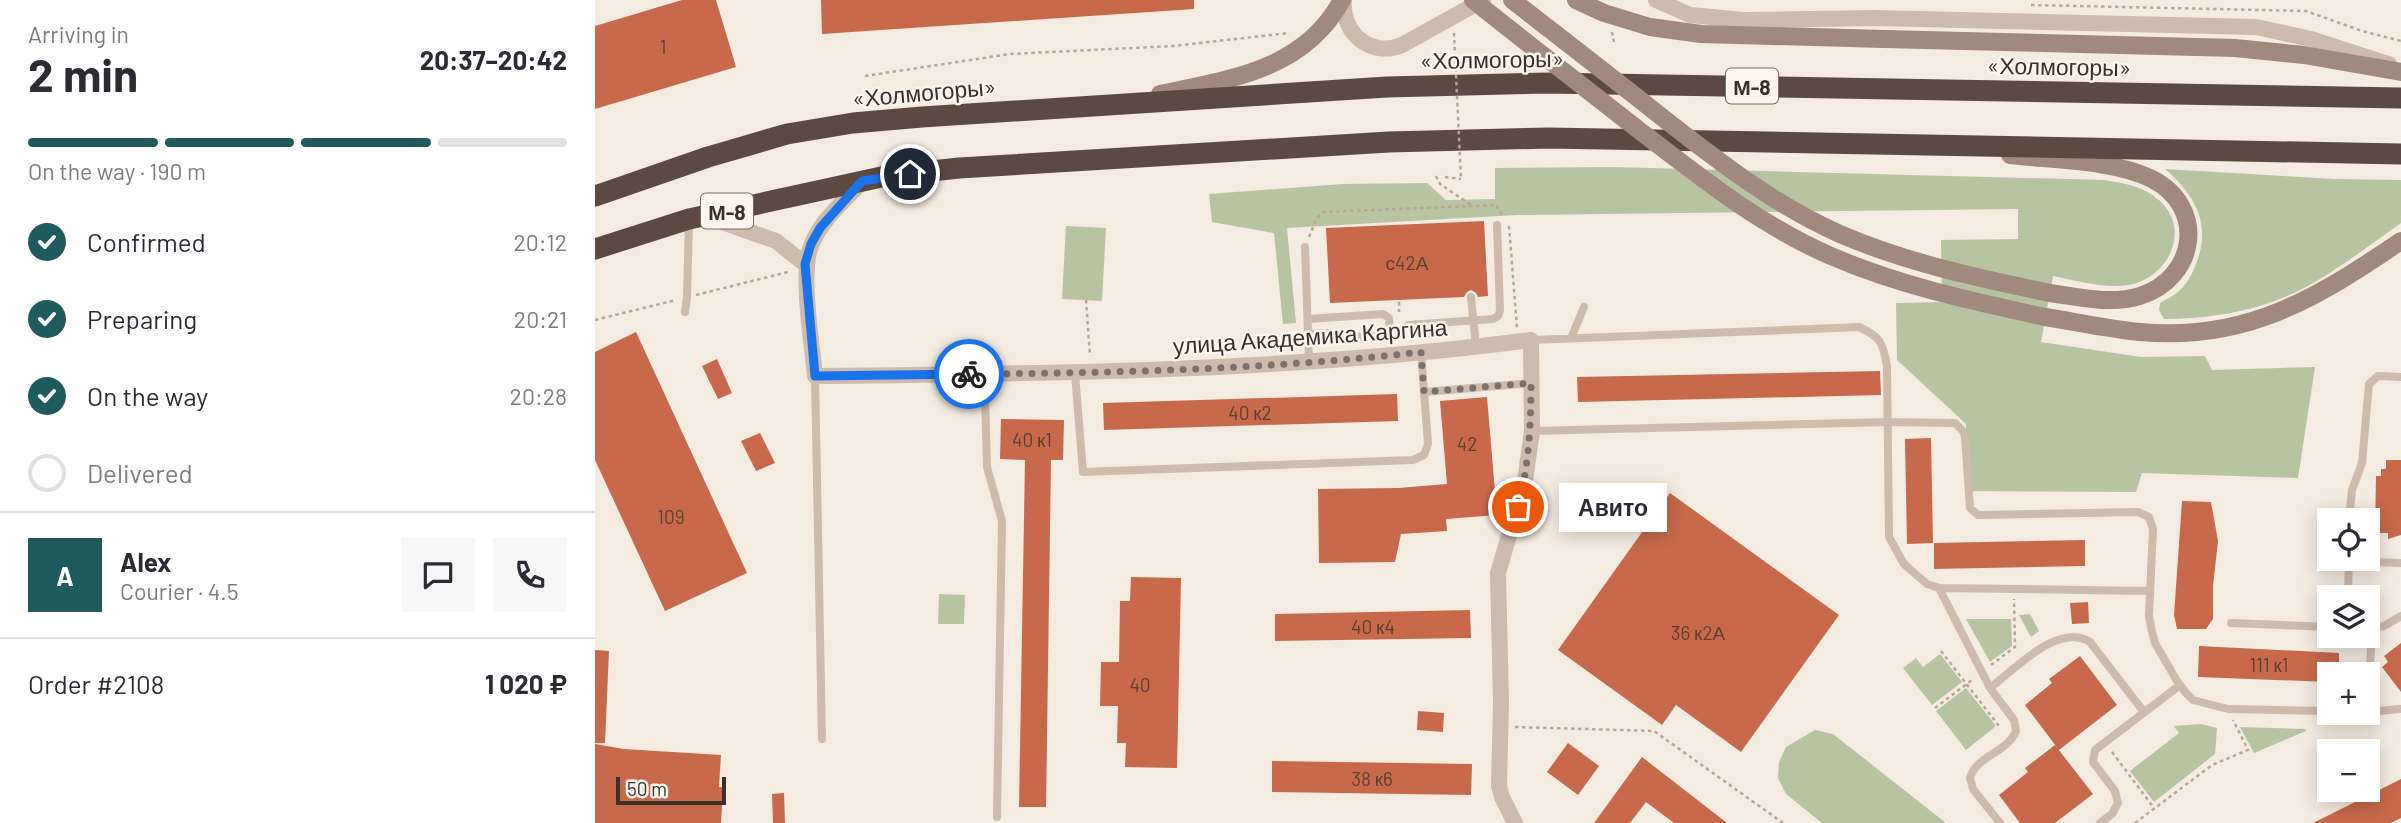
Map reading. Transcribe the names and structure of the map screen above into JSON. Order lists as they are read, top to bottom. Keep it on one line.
{"streets":{"highway":["«Холмогоры»","М-8"],"street":["улица Академика Каргина"]},"places":["Авито"],"house_numbers":["1","с42А","40 к2","40 к1","42","109","40 к4","36 к2А","111 к1","40","38 к6"],"scale_bar":"50 m","page":{"heading":["2 min","Arriving in","20:37–20:42"],"panel":["Alex","Courier · 4.5","Order #2108","1 020 ₽"],"bar":"On the way · 190 m","list":[["Confirmed","20:12"],["Preparing","20:21"],["On the way","20:28"],"Delivered"],"bubble":"Авито","map_buttons":["+","−"],"round":"A","scale":"50 m"}}
